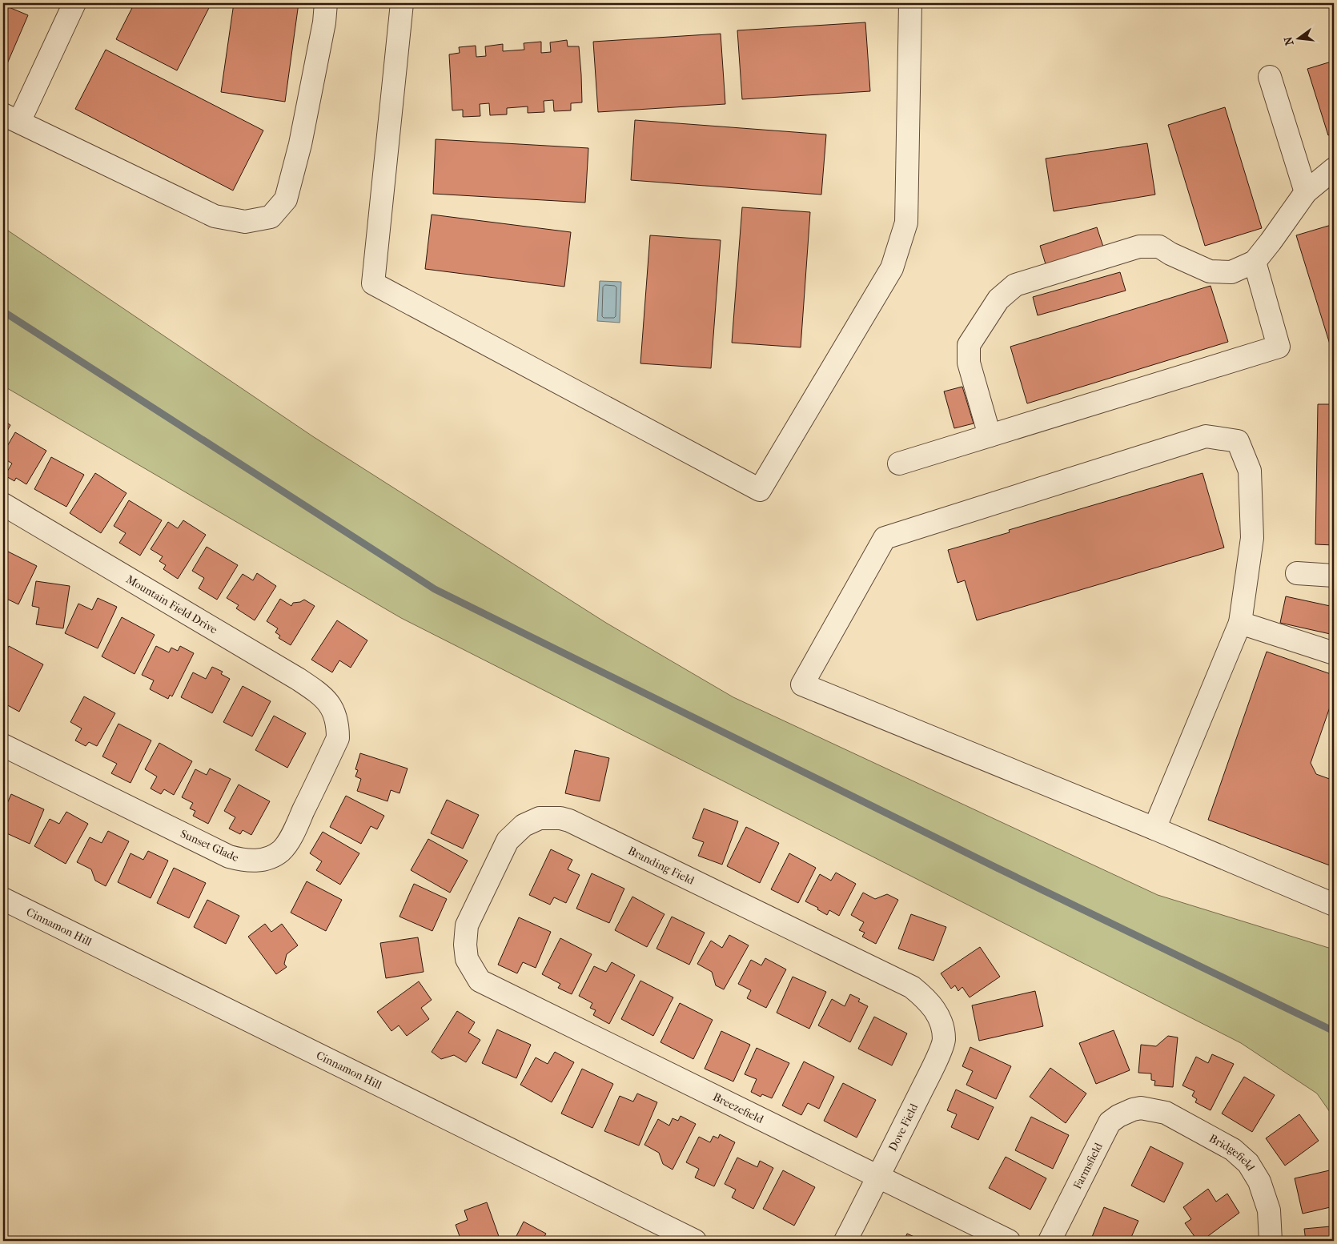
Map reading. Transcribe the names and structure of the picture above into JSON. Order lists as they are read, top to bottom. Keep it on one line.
{"streets":{"street":["Mountain Field Drive","Sunset Glade","Branding Field","Cinnamon Hill","Breezefield","Dove Field","Bridgefield","Farmsfield"]},"crossings":[["Mountain Field Drive","Sunset Glade"],["Branding Field","Breezefield"],["Branding Field","Dove Field"],["Breezefield","Dove Field"],["Bridgefield","Farmsfield"]],"north":"left"}
